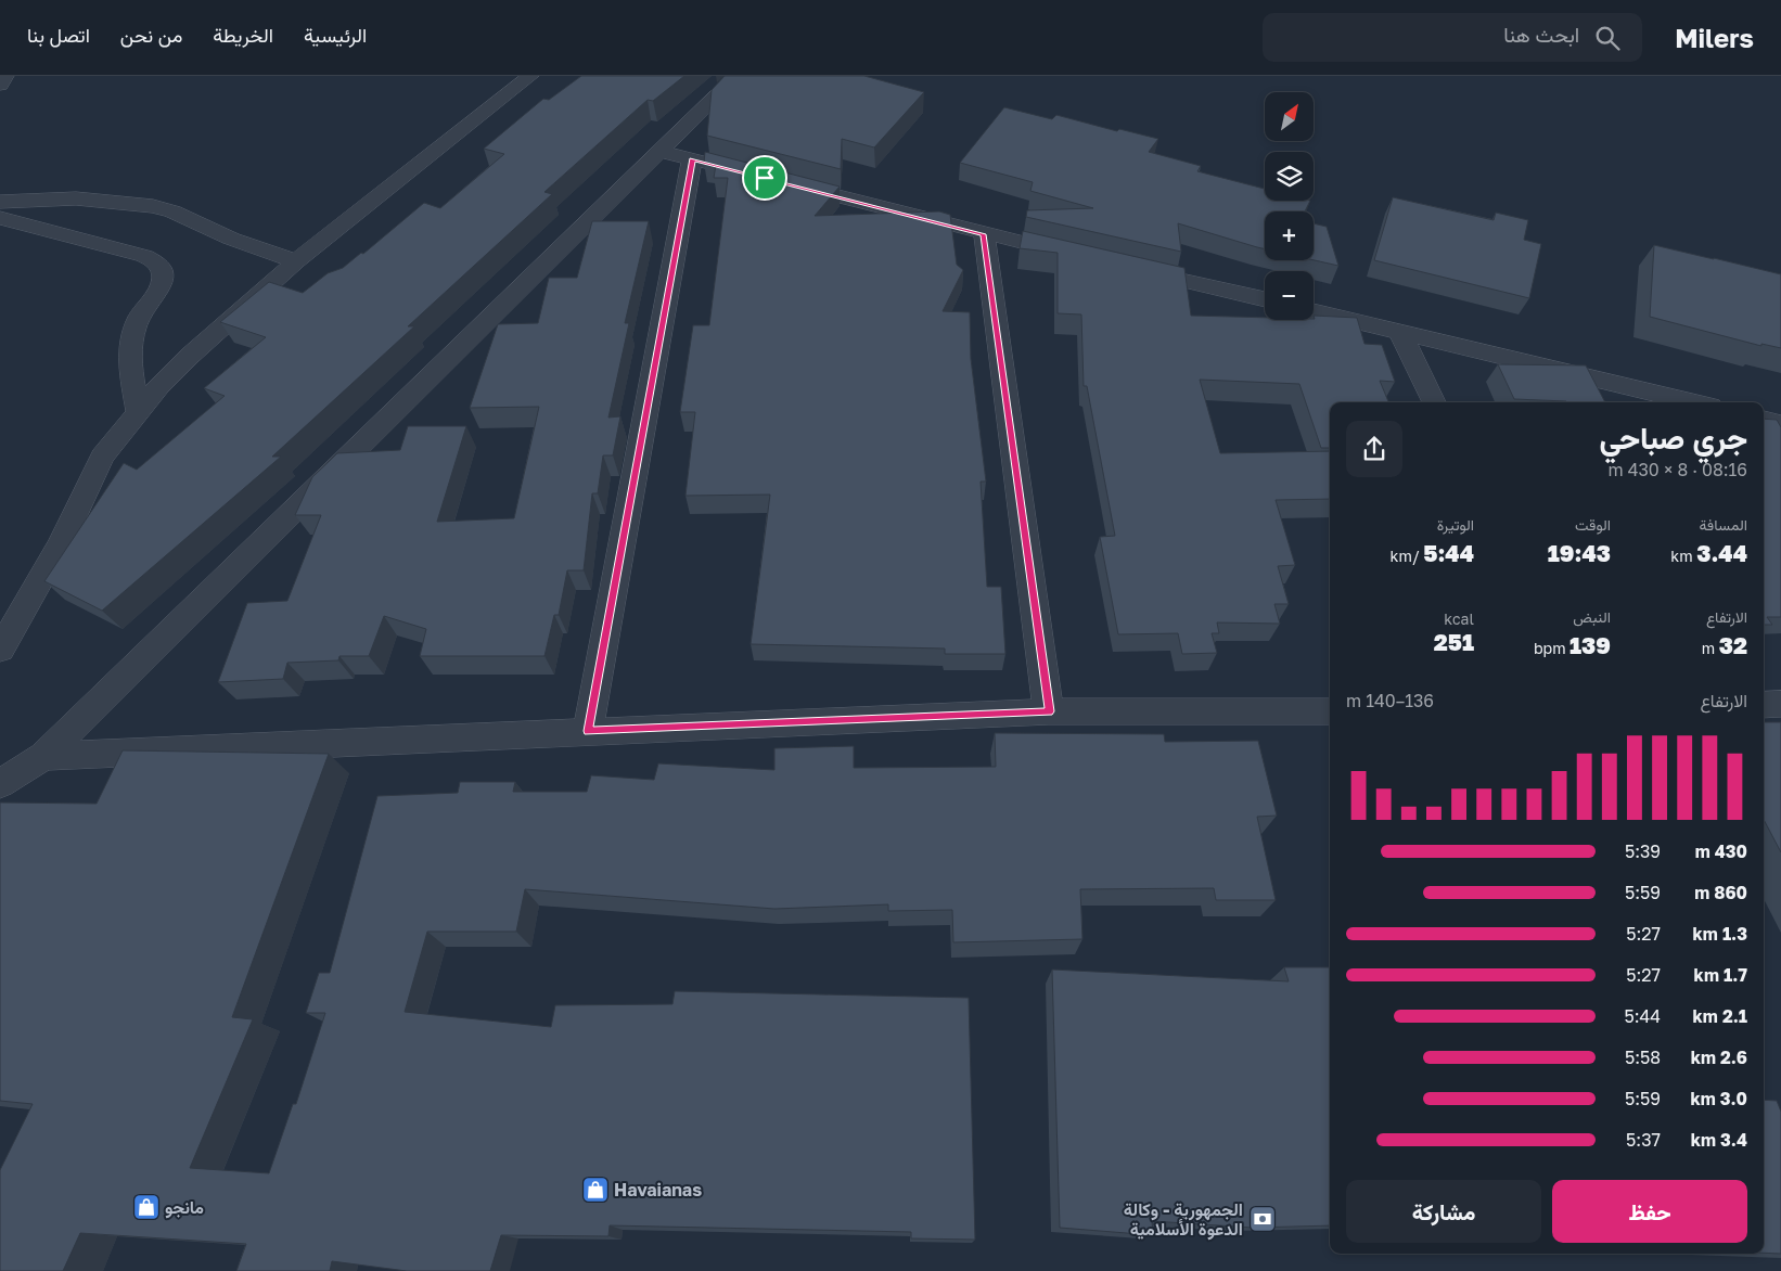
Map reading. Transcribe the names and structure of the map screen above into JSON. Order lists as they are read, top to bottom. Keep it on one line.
{"places":{"shop":["Havaianas","مانجو"],"bank":["الجمهورية - وكالة الدعوة الأسلامية"]},"north":"top right","page":{"header":"Milers","search":"ابحث هنا","nav":["الرئيسية","الخريطة","من نحن","اتصل بنا"],"map_buttons":["+","−"],"heading":["جري صباحي","08:16 · 8 × 430 m"],"stats":[["المسافة","3.44 km"],["الوقت","19:43"],["الوتيرة","5:44 /km"],["الارتفاع","32 m"],["النبض","139 bpm"],["kcal","251"]],"chart":["الارتفاع","136–140 m"],"list":[{"name":"430 m","note":"5:39"},{"name":"860 m","note":"5:59"},{"name":"1.3 km","note":"5:27"},{"name":"1.7 km","note":"5:27"},{"name":"2.1 km","note":"5:44"},{"name":"2.6 km","note":"5:58"},{"name":"3.0 km","note":"5:59"},{"name":"3.4 km","note":"5:37"}],"buttons":["حفظ","مشاركة"]}}
